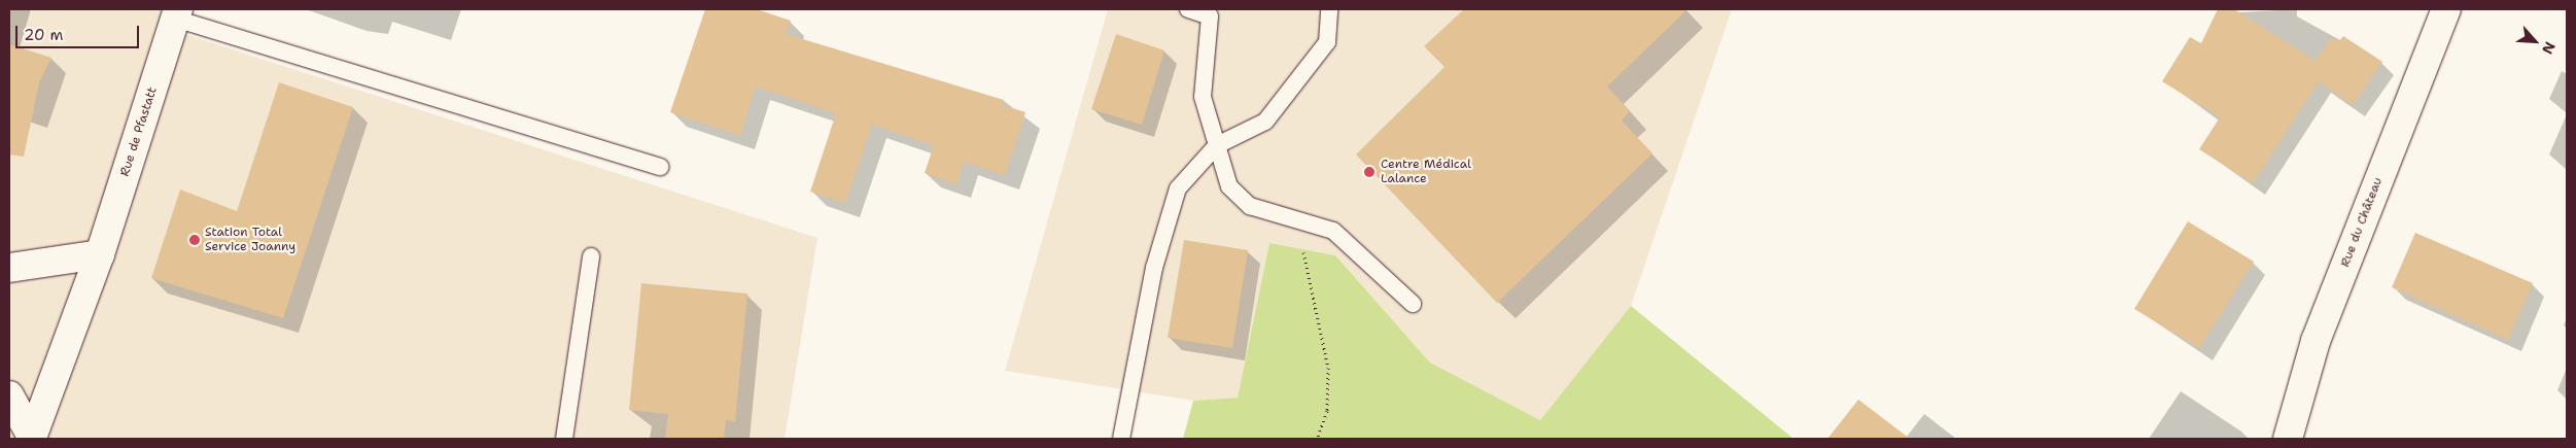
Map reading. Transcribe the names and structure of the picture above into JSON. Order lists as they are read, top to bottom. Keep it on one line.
{"streets":{"street":["Rue de Pfastatt","Rue du Château"]},"places":["Centre Médical Lalance","Station Total Service Joanny"],"scale_bar":"20 m","north":"bottom right"}
